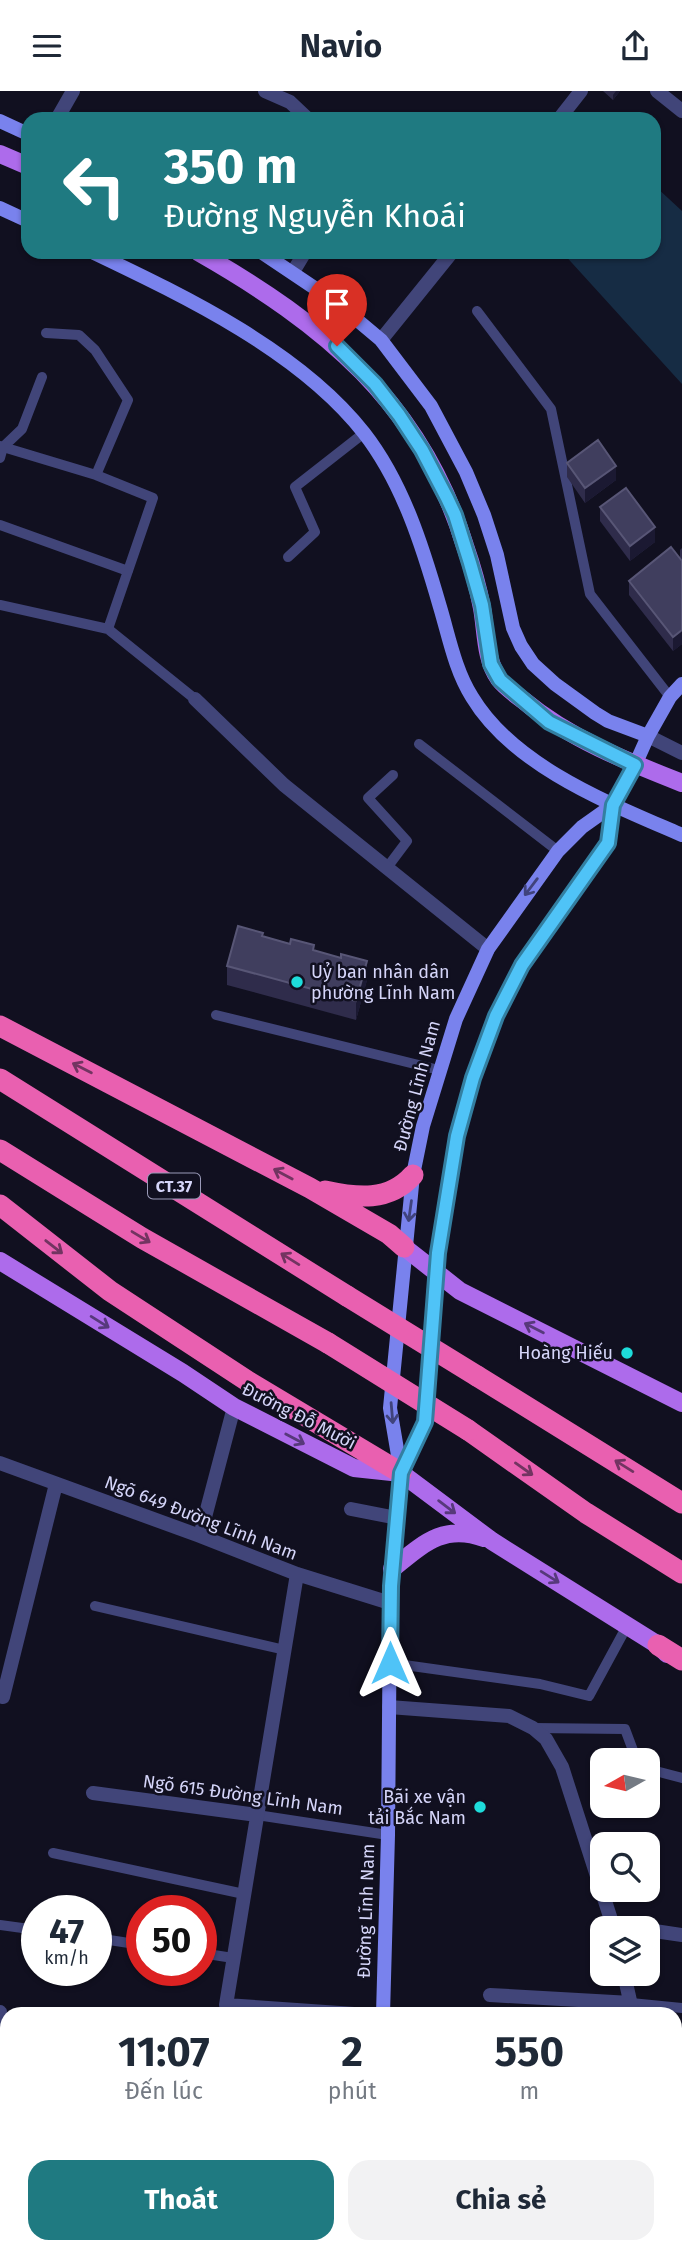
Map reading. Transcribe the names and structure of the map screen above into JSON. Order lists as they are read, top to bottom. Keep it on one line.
{"streets":{"highway":["CT.37"],"main road":["Đường Lĩnh Nam","Đường Đỗ Mười"],"street":["Ngõ 649 Đường Lĩnh Nam","Ngõ 615 Đường Lĩnh Nam"]},"crossings":[["Đường Lĩnh Nam","Đường Đỗ Mười"],["Đường Lĩnh Nam","Ngõ 649 Đường Lĩnh Nam"],["Đường Lĩnh Nam","Ngõ 615 Đường Lĩnh Nam"]],"one_way":["Đường Đỗ Mười"],"places":["Uỷ ban nhân dân phường Lĩnh Nam","Hoàng Hiếu","Bãi xe vận tải Bắc Nam"],"north":"left","page":{"header":"Navio","turn":["350 m","Đường Nguyễn Khoái"],"speed":"47 km/h","limit":"50","eta":["11:07","Đến lúc","2","phút","550","m"],"buttons":["Thoát","Chia sẻ"]}}
